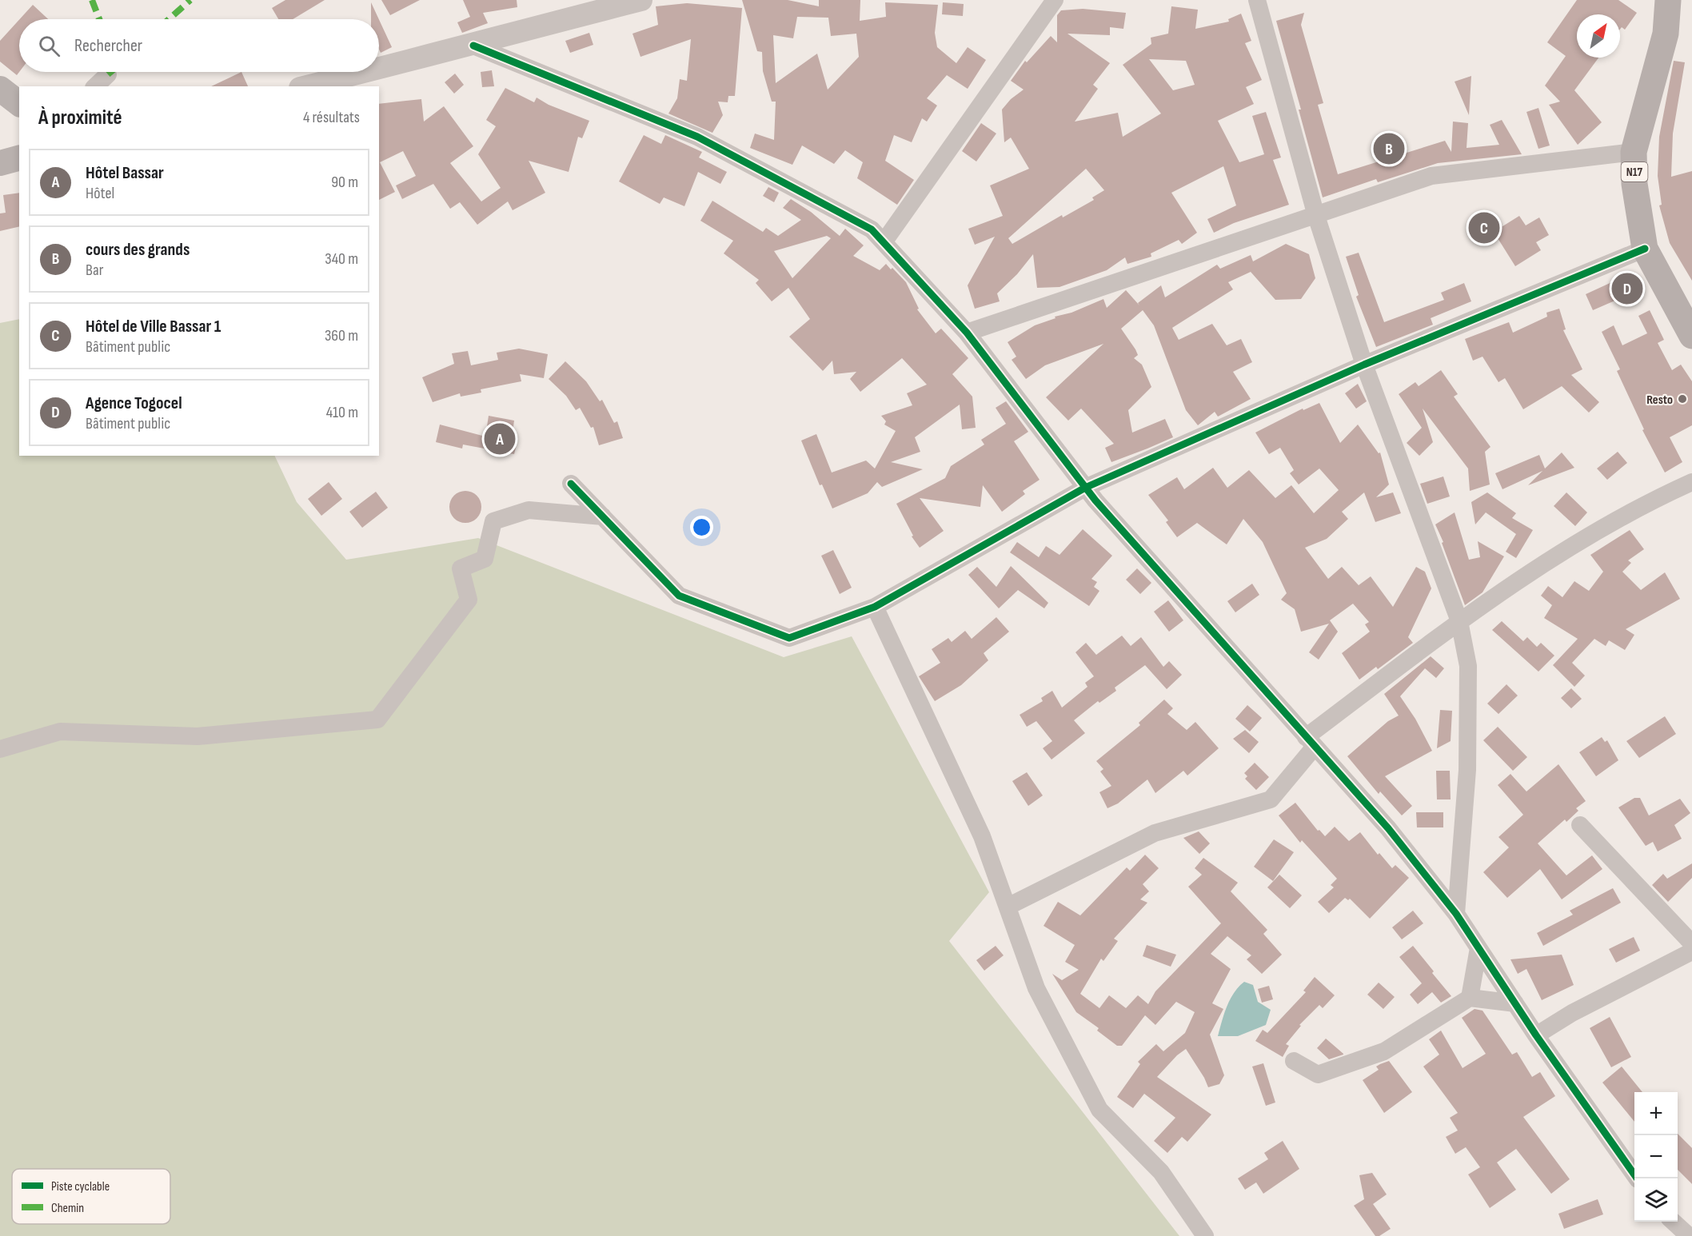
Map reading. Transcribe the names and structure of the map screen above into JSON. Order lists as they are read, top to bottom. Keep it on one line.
{"streets":{"main road":["N17"]},"places":["Resto"],"legend":["Piste cyclable","Chemin"],"north":"top right","page":{"search":"Rechercher","heading":["À proximité","4 résultats"],"pins":["B","C","D","A"],"list":[{"mark":"A","name":"Hôtel Bassar","note":"Hôtel","value":"90 m"},{"mark":"B","name":"cours des grands","note":"Bar","value":"340 m"},{"mark":"C","name":"Hôtel de Ville Bassar 1","note":"Bâtiment public","value":"360 m"},{"mark":"D","name":"Agence Togocel","note":"Bâtiment public","value":"410 m"}],"map_buttons":["+","−"]}}
